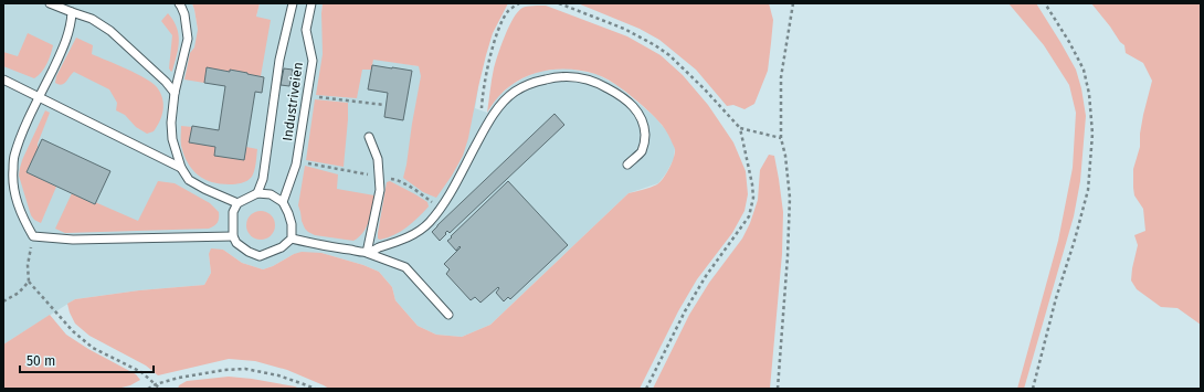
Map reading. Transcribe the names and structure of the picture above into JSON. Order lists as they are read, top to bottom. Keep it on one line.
{"streets":{"lane":["Industriveien"]},"scale_bar":"50 m"}
